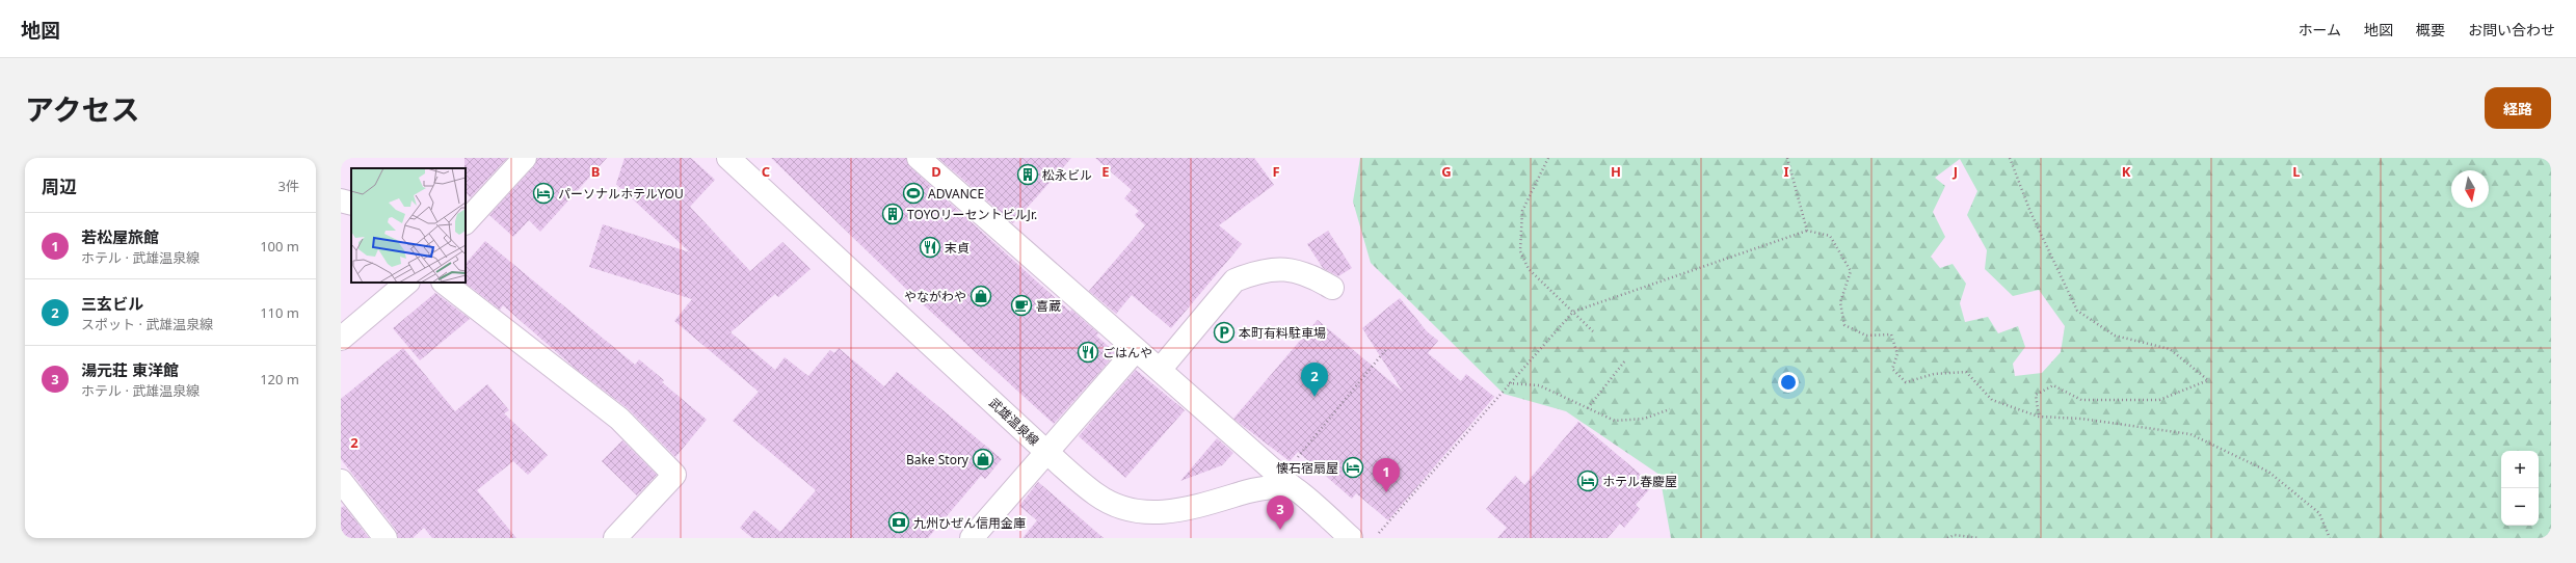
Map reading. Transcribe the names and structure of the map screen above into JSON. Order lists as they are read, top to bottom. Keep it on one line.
{"streets":{"street":["武雄温泉線"]},"places":{"building":["松永ビル","TOYOリーセントビルJr."],"hotel":["パーソナルホテルYOU","懐石宿扇屋","ホテル春慶屋"],"sports":["ADVANCE"],"restaurant":["末貞","ごはんや"],"shop":["やながわや","Bake Story"],"cafe":["喜蔵"],"parking":["本町有料駐車場"],"bank":["九州ひぜん信用金庫"]},"north":"bottom","page":{"header":"地図","nav":["ホーム","地図","概要","お問い合わせ"],"title":"アクセス","buttons":"経路","heading":["周辺","3件"],"list":[{"mark":"1","name":"若松屋旅館","note":"ホテル · 武雄温泉線","value":"100 m"},{"mark":"2","name":"三玄ビル","note":"スポット · 武雄温泉線","value":"110 m"},{"mark":"3","name":"湯元荘 東洋館","note":"ホテル · 武雄温泉線","value":"120 m"}],"pins":["2","1","3"],"map_buttons":["+","−"]},"grid":{"columns":["B","C","D","E","F","G","H","I","J","K","L"],"rows":["2"]}}
